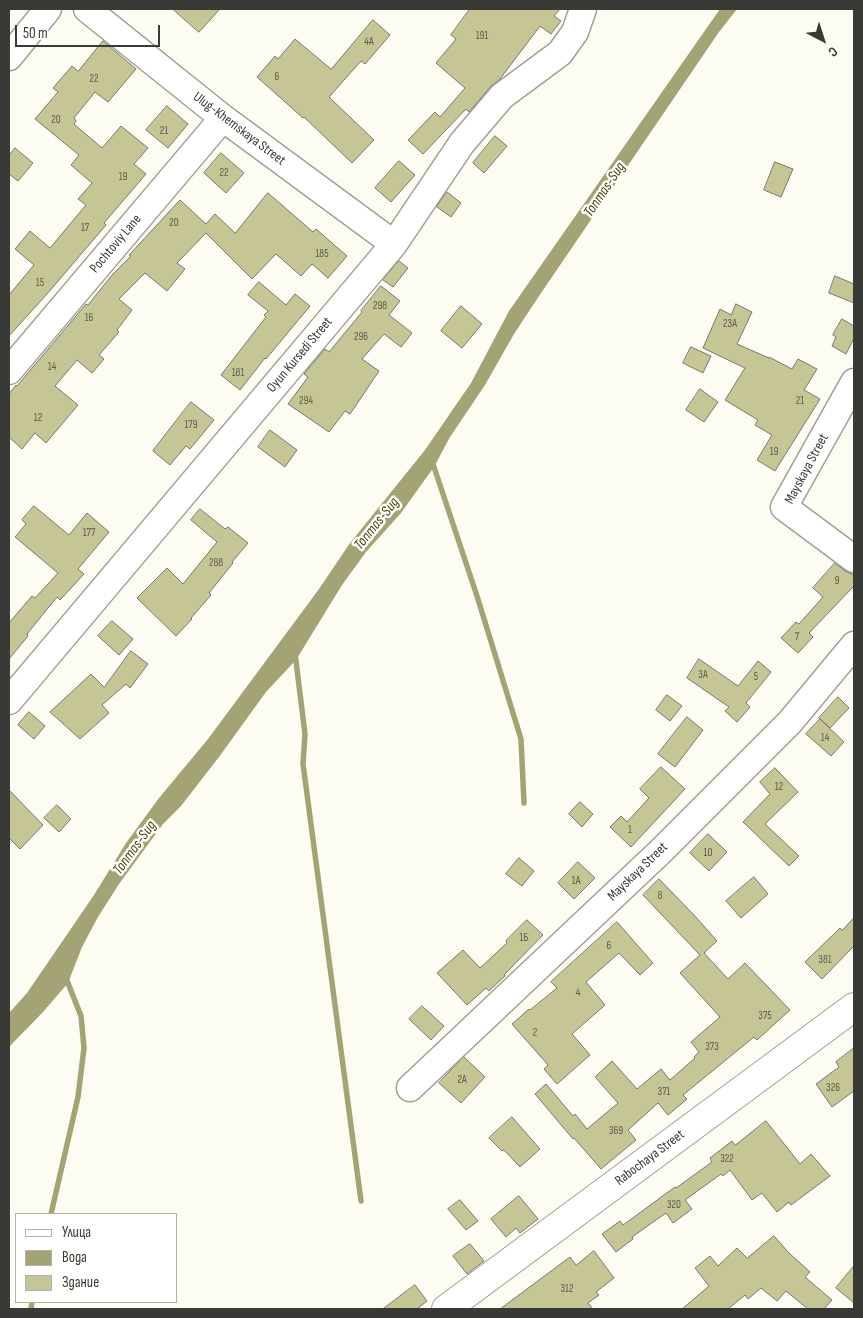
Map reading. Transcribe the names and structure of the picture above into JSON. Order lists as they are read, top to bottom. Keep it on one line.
{"streets":{"main road":["Rabochaya Street"],"street":["Ulug-Khemskaya Street","Pochtoviy Lane","Oyun Kursedi Street","Mayskaya Street"]},"crossings":[["Ulug-Khemskaya Street","Pochtoviy Lane"],["Ulug-Khemskaya Street","Oyun Kursedi Street"]],"water":["Tonmas-Sug"],"house_numbers":["191","4А","6","22","20","21","22","19","20","17","185","15","298","16","23А","296","14","181","294","21","12","179","19","177","288","9","7","3А","5","14","12","1","10","1А","8","1Б","6","381","4","375","2","373","2А","326","371","369","322","320","312"],"legend":["Улица","Вода","Здание"],"scale_bar":"50 m","north":"bottom right"}
